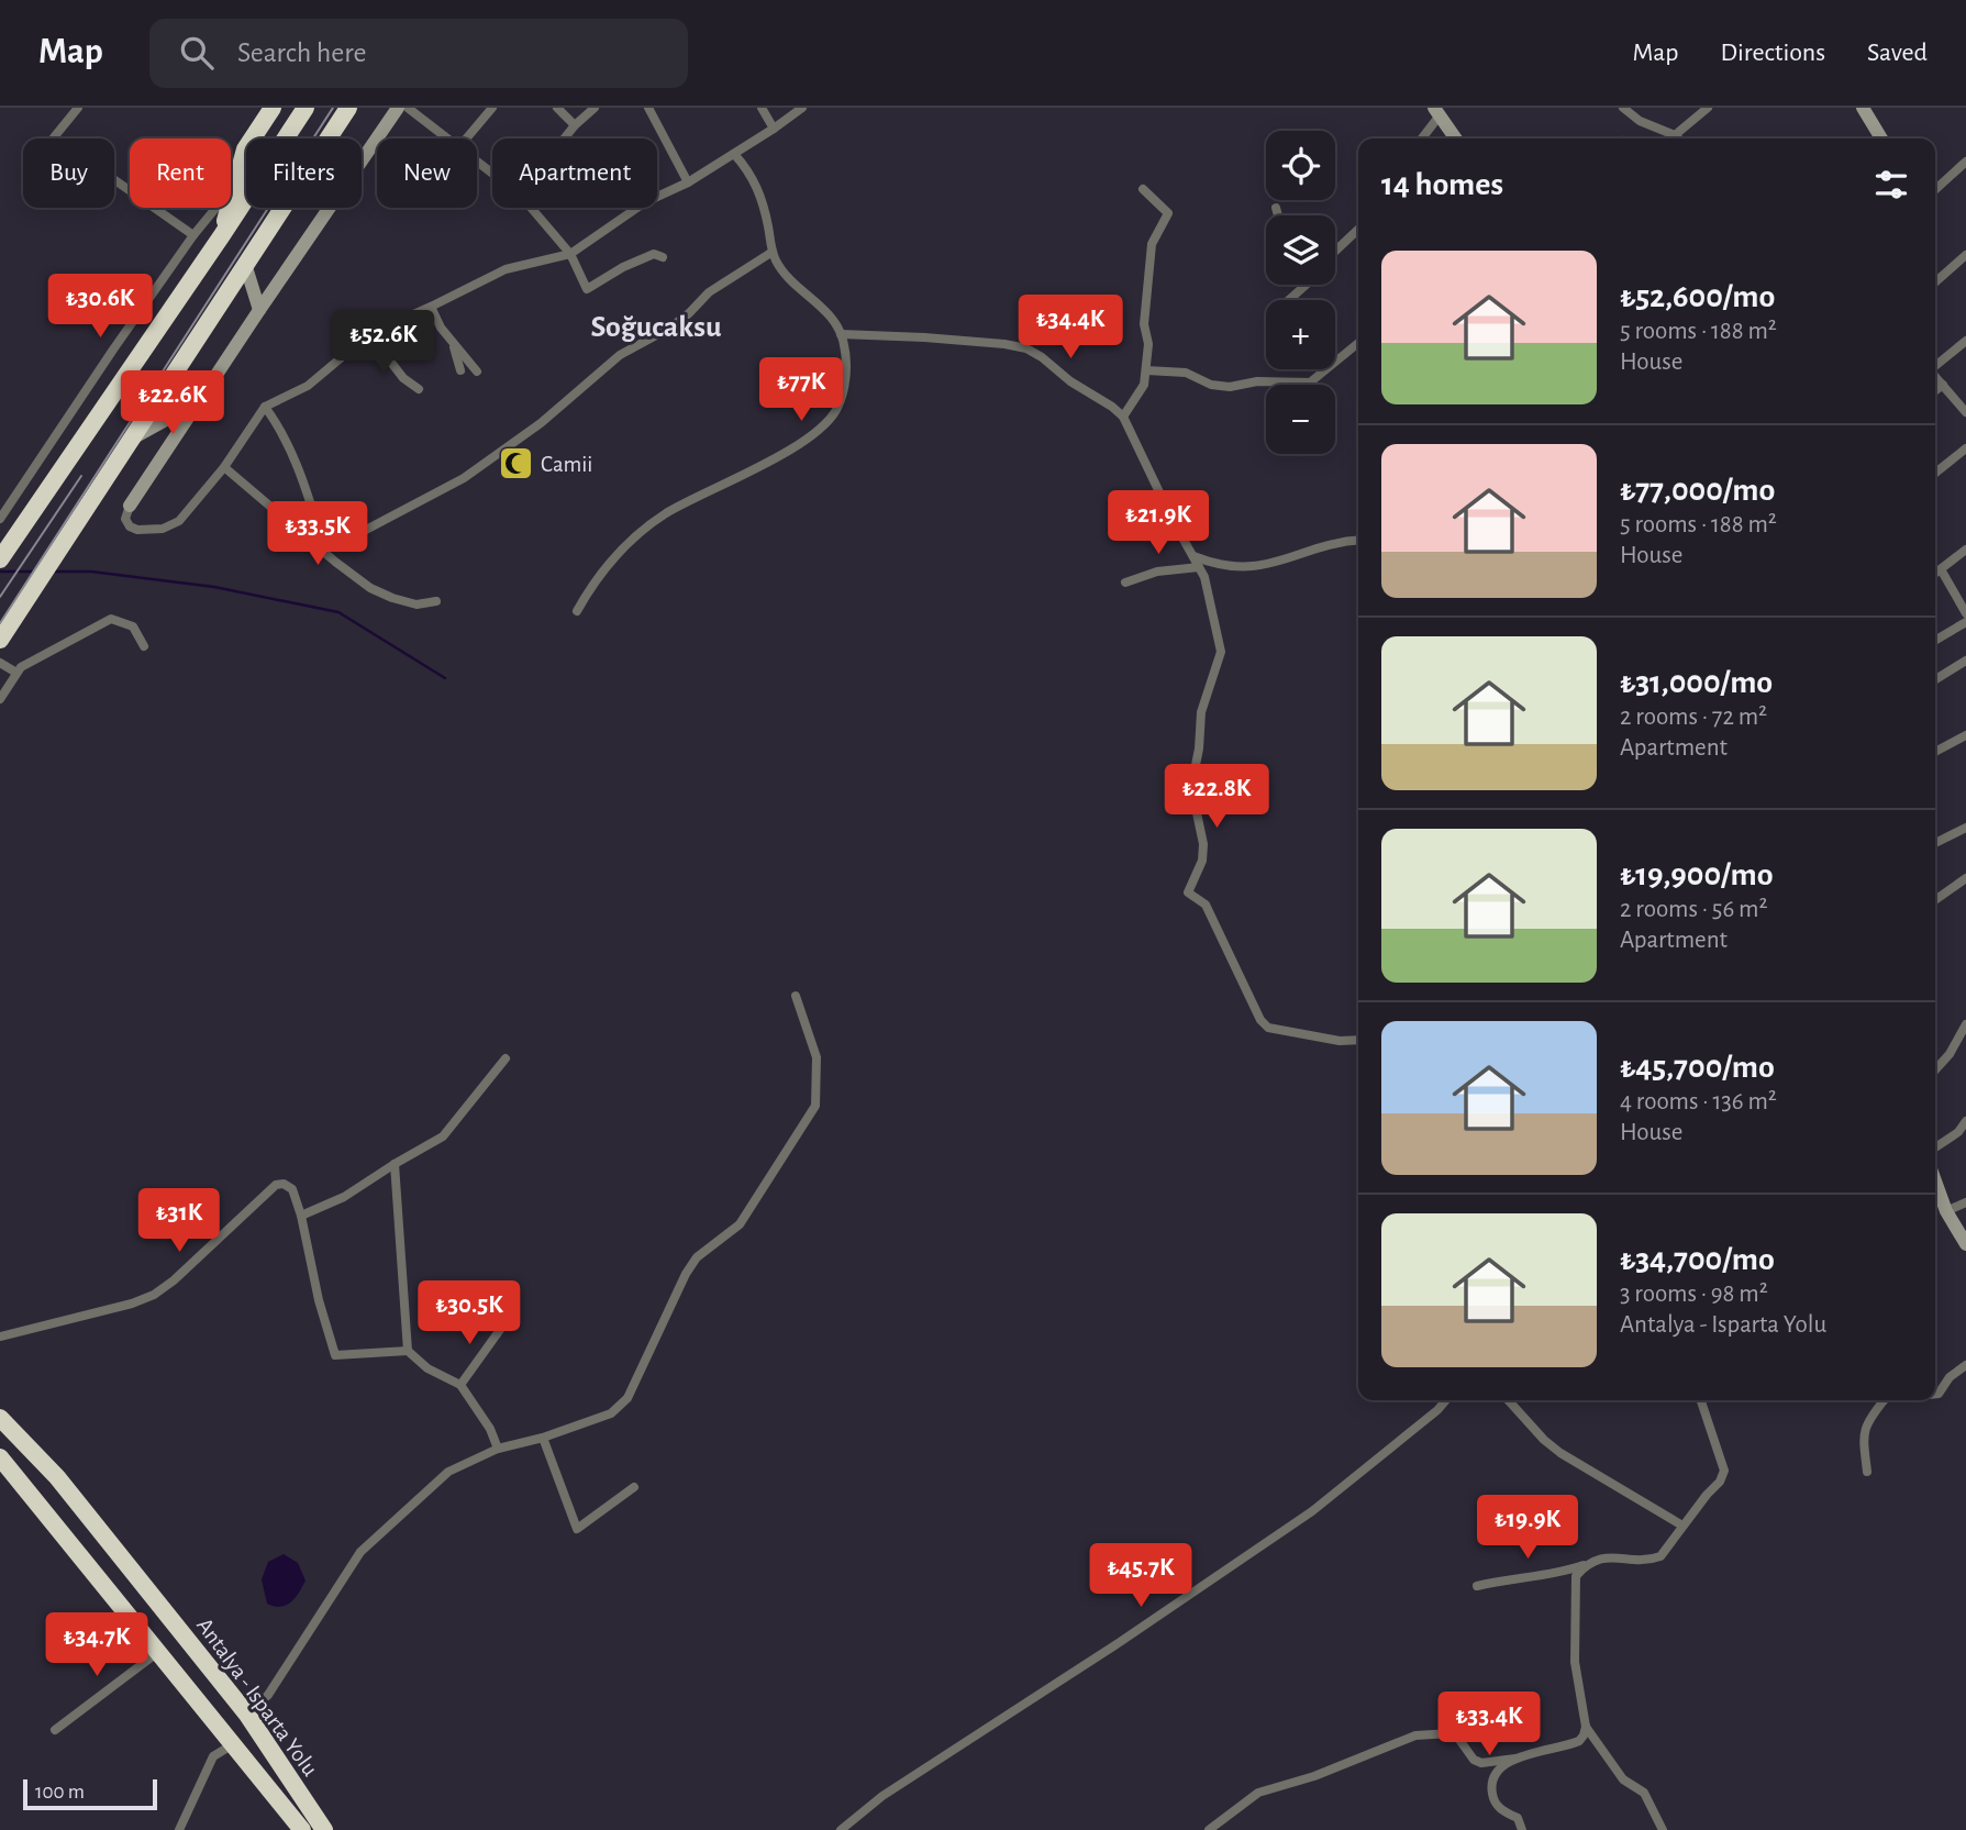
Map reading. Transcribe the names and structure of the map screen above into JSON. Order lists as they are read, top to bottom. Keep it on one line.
{"streets":{"highway":["Antalya - Isparta Yolu"]},"districts":["Soğucaksu"],"places":{"mosque":["Camii"]},"scale_bar":"100 m","page":{"header":"Map","search":"Search here","nav":["Map","Directions","Saved"],"map_buttons":["+","−"],"chip":["Buy","Rent","Filters","New","Apartment"],"heading":"14 homes","list":[{"name":"₺52,600/mo","note":"5 rooms · 188 m² · House"},{"name":"₺77,000/mo","note":"5 rooms · 188 m² · House"},{"name":"₺31,000/mo","note":"2 rooms · 72 m² · Apartment"},{"name":"₺19,900/mo","note":"2 rooms · 56 m² · Apartment"},{"name":"₺45,700/mo","note":"4 rooms · 136 m² · House"},{"name":"₺34,700/mo","note":"3 rooms · 98 m² · Antalya - Isparta Yolu"}],"price":["₺30.6K","₺34.4K","₺52.6K","₺77K","₺22.6K","₺21.9K","₺33.5K","₺22.8K","₺31K","₺30.5K","₺19.9K","₺45.7K","₺34.7K","₺33.4K"],"scale":"100 m"}}
